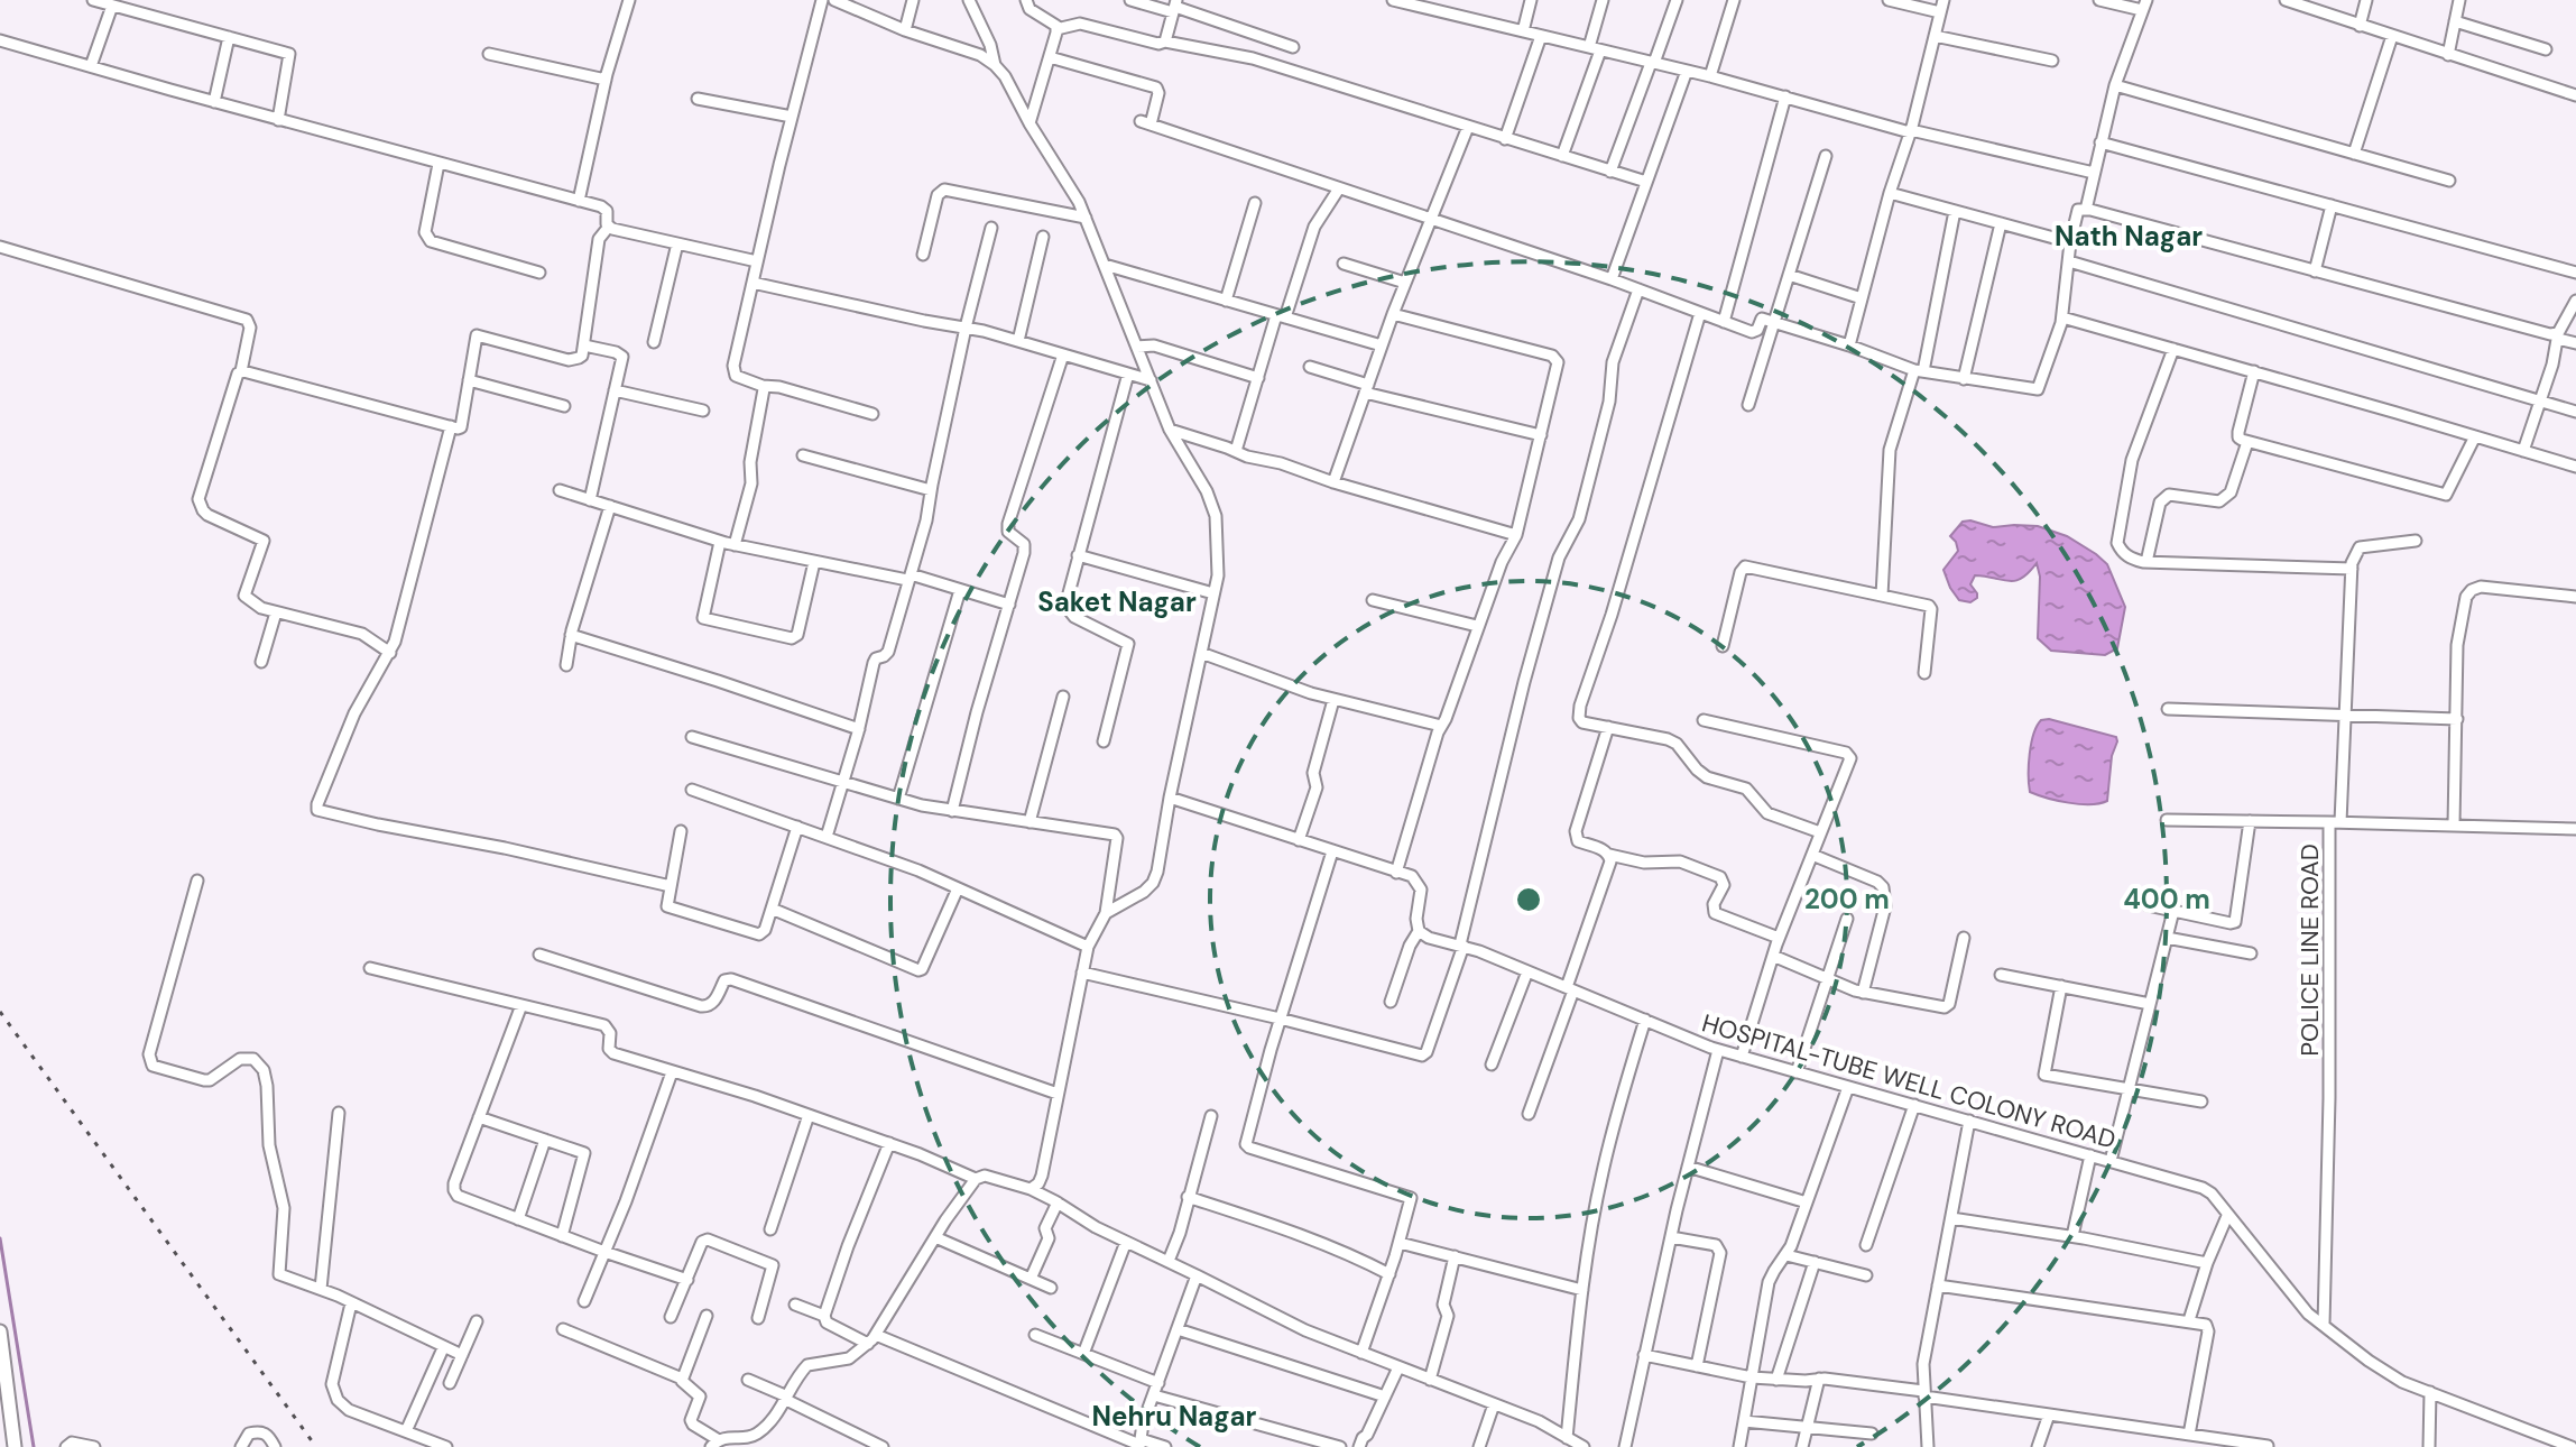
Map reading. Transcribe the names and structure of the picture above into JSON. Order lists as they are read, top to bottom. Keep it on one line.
{"streets":{"street":["POLICE LINE ROAD","HOSPITAL-TUBE WELL COLONY ROAD"]},"crossings":[["POLICE LINE ROAD","HOSPITAL-TUBE WELL COLONY ROAD"]],"districts":["Nath Nagar","Saket Nagar","Nehru Nagar"],"rings":["200 m","400 m"]}
